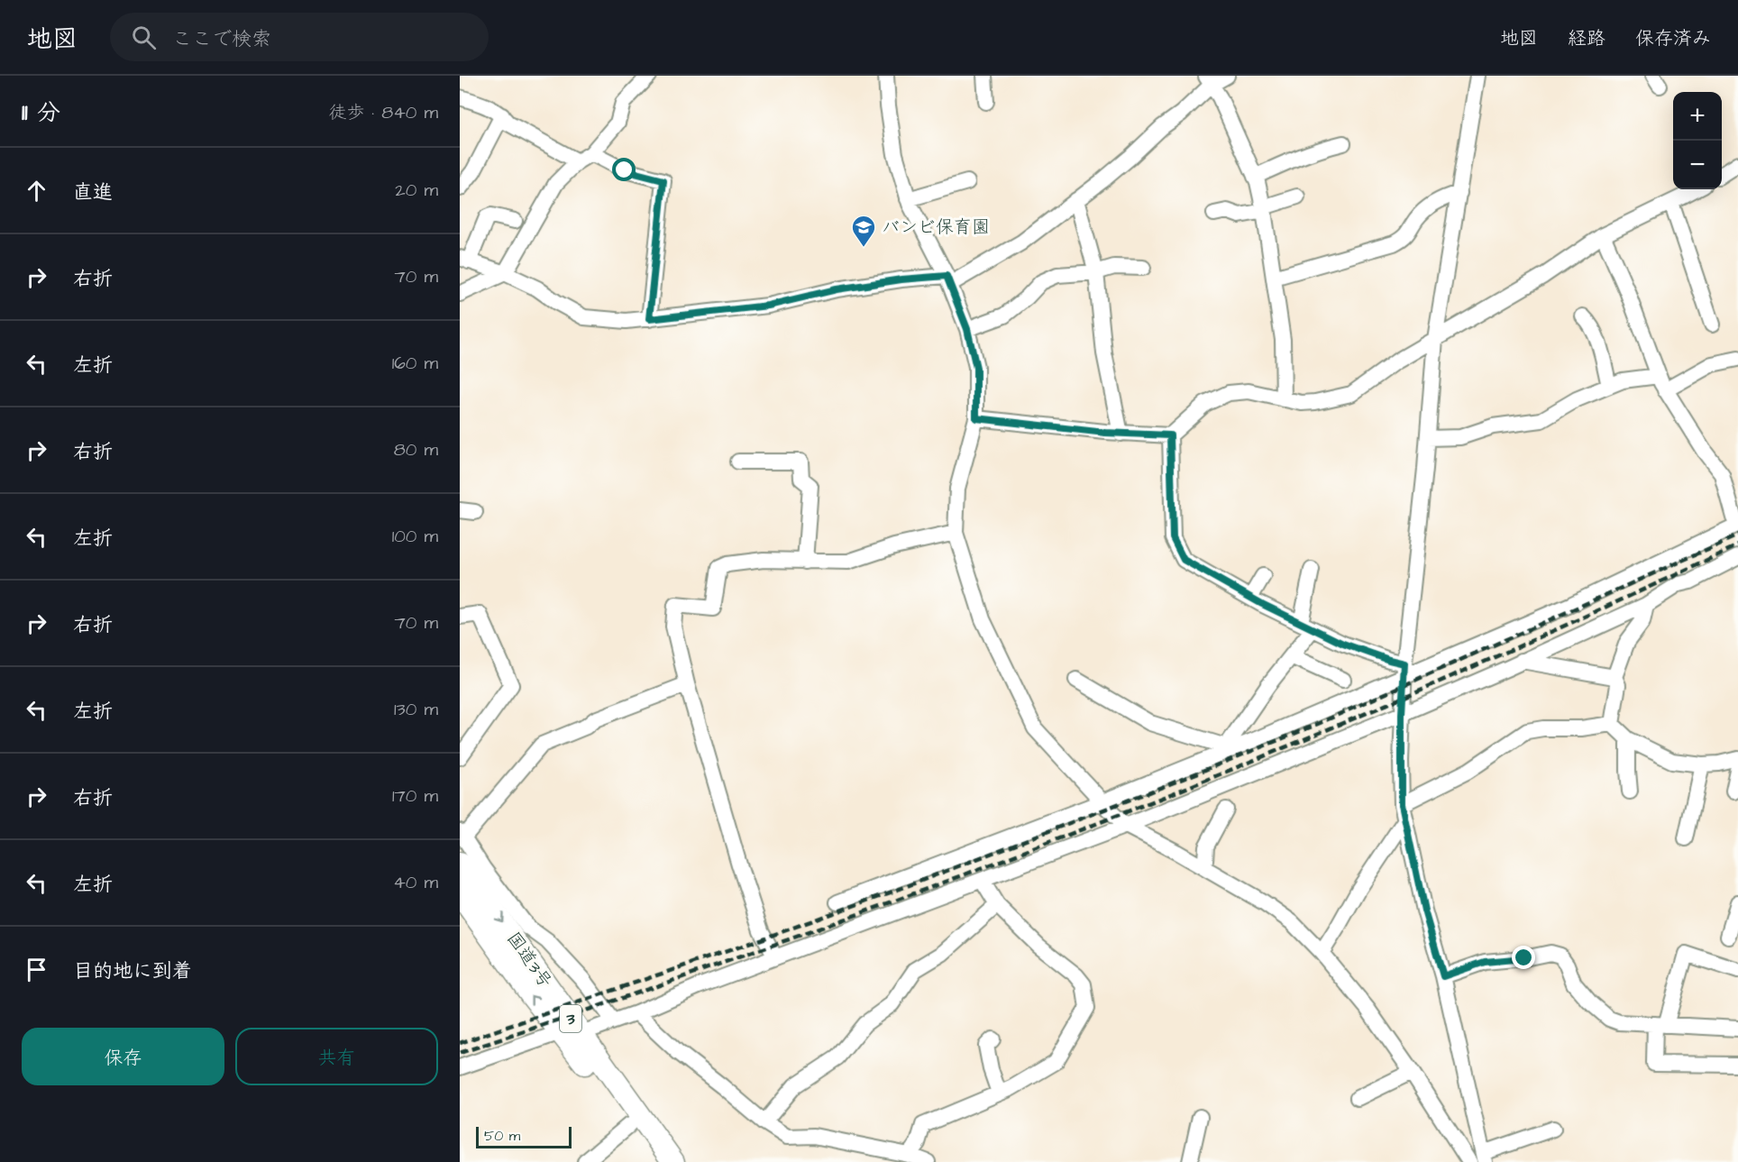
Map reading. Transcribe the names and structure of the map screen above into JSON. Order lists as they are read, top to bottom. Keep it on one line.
{"streets":{"highway":["国道3号","3"]},"places":{"school or university":["バンビ保育園"]},"scale_bar":"50 m","page":{"header":"地図","search":"ここで検索","nav":["地図","経路","保存済み"],"heading":["11 分","徒歩 · 840 m"],"map_buttons":["+","−"],"list":[["直進","20 m"],["右折","70 m"],["左折","160 m"],["右折","80 m"],["左折","100 m"],["右折","70 m"],["左折","130 m"],["右折","170 m"],["左折","40 m"],"目的地に到着"],"buttons":["保存","共有"],"scale":"50 m"}}
